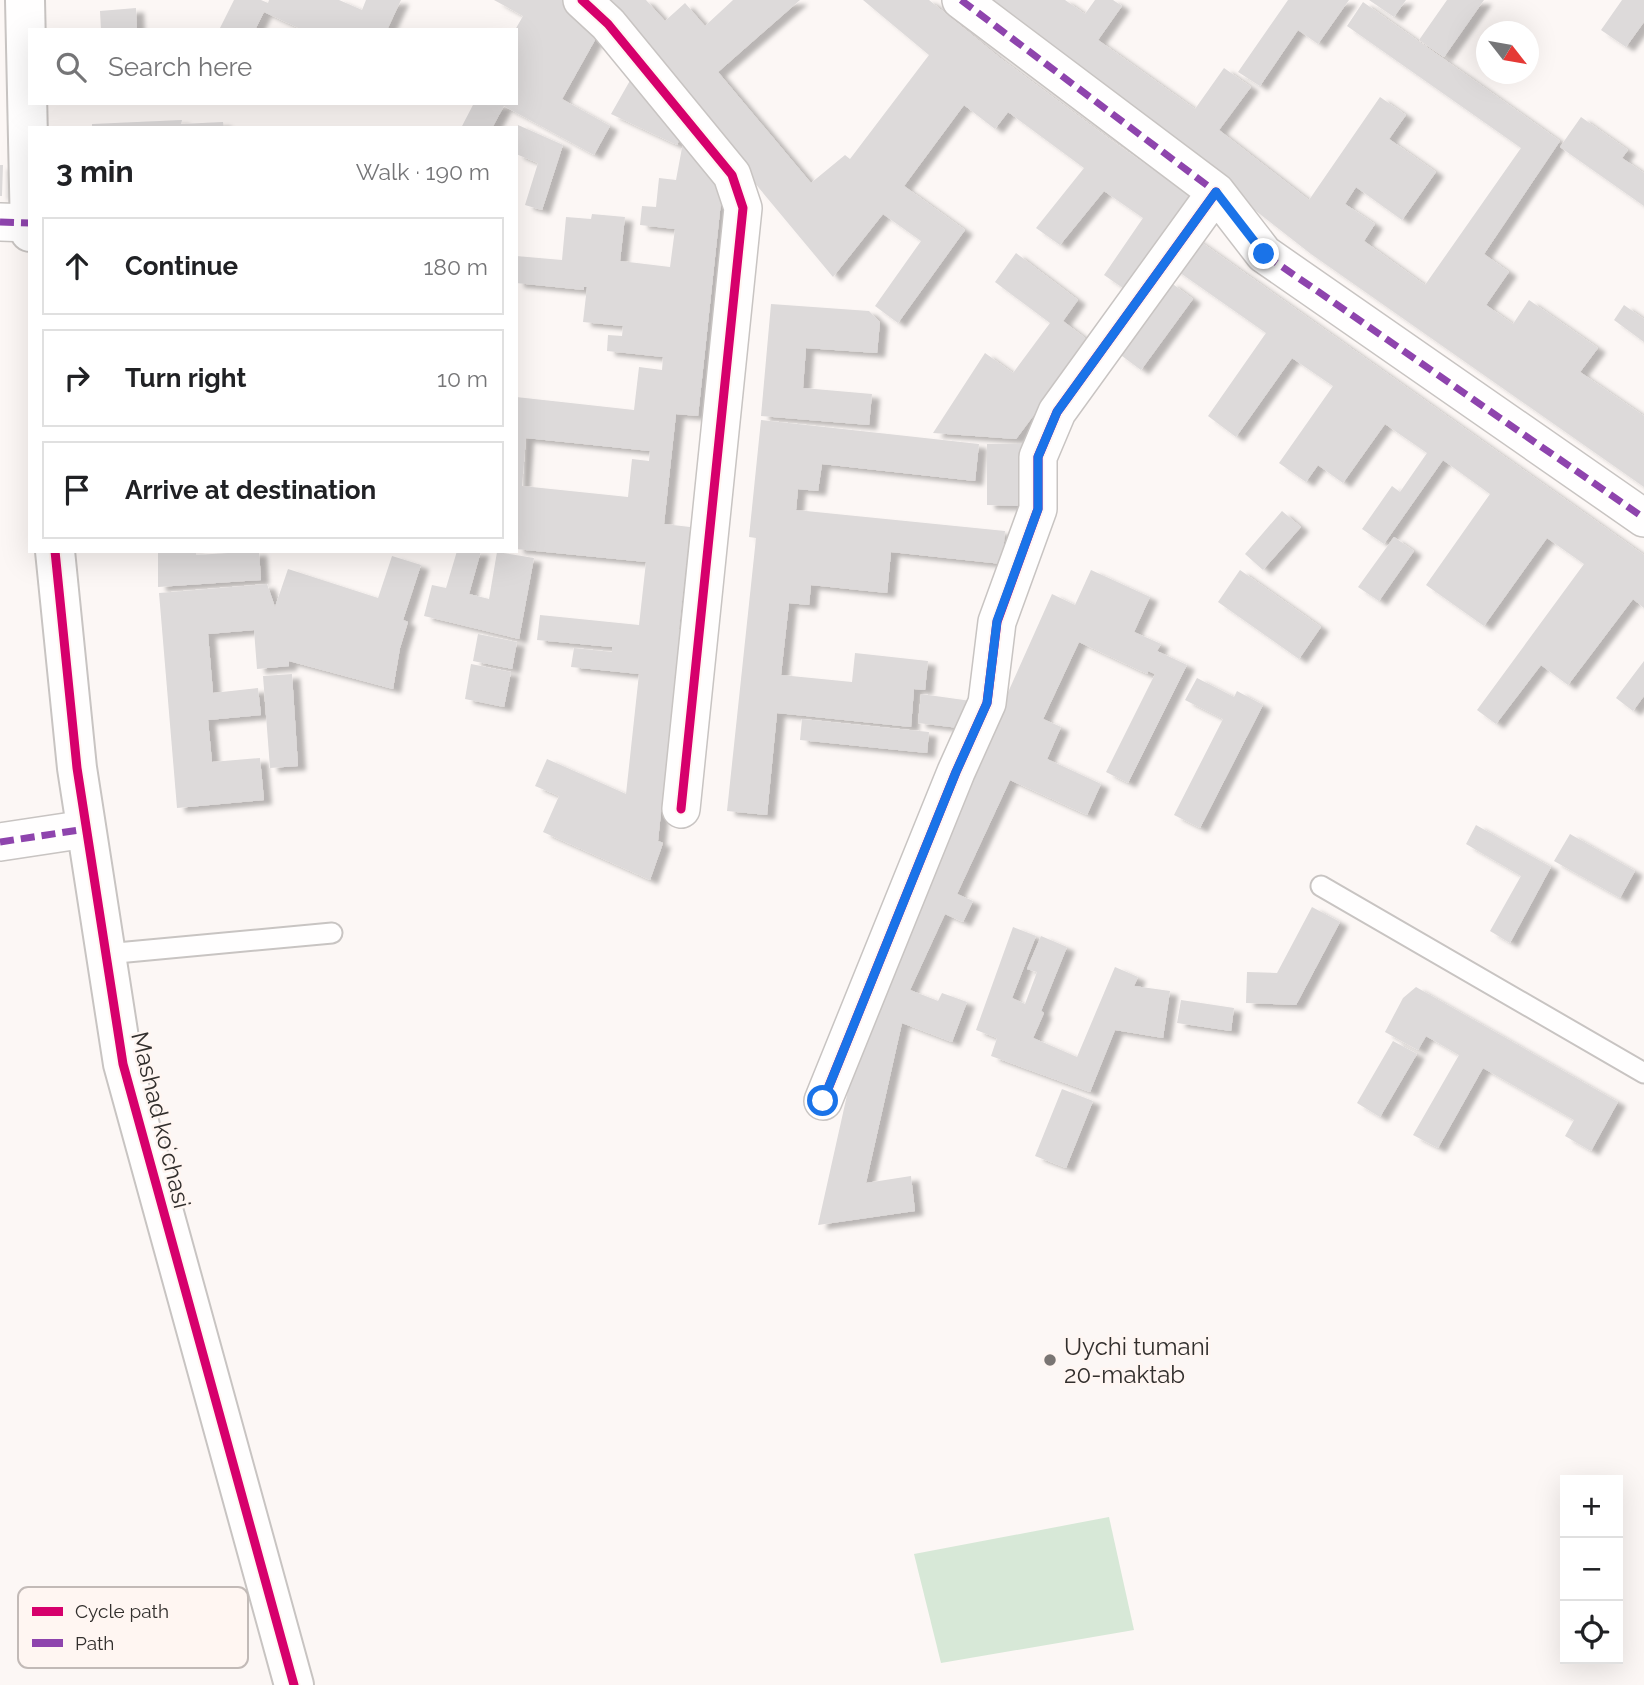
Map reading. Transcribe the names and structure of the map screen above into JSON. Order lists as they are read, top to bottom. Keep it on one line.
{"streets":{"street":["Mashad koʻchasi"]},"places":["Uychi tumani 20-maktab"],"legend":["Cycle path","Path"],"north":"bottom right","page":{"search":"Search here","heading":["3 min","Walk · 190 m"],"list":[["Continue","180 m"],["Turn right","10 m"],"Arrive at destination"],"map_buttons":["+","−"]}}
